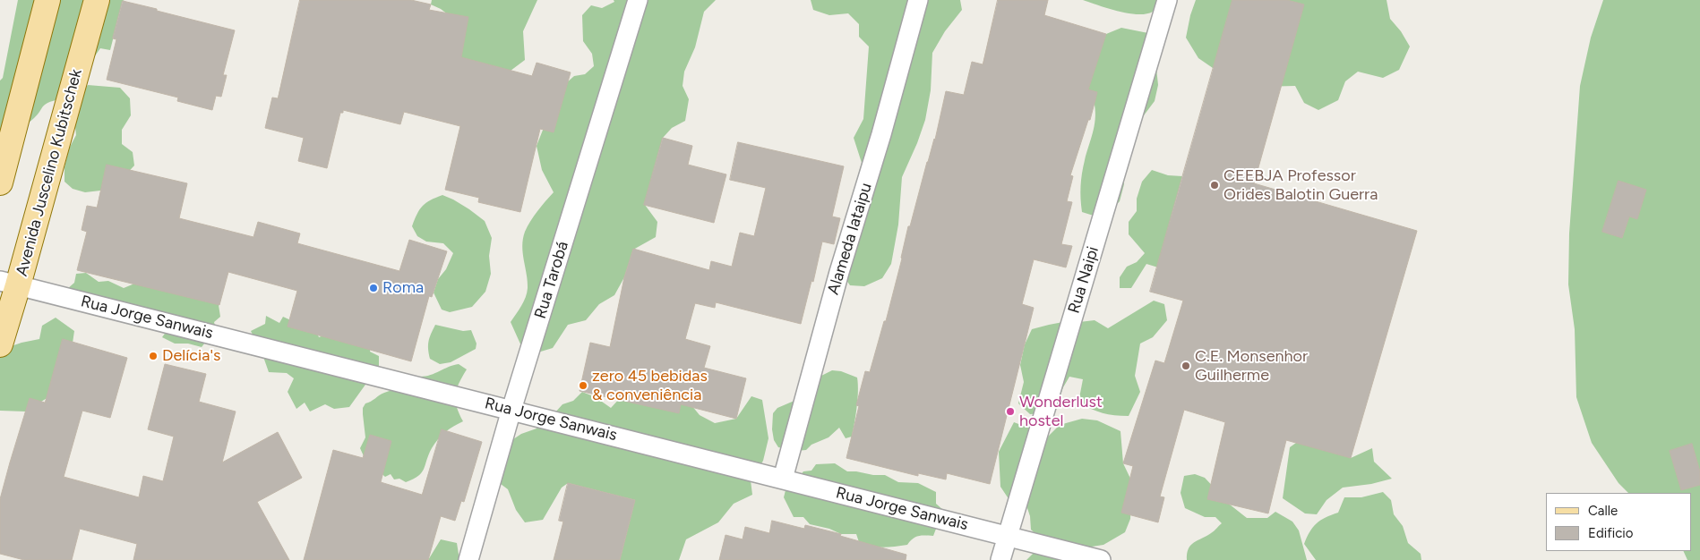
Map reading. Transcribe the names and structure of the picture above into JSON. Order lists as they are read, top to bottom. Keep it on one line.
{"streets":{"main road":["Avenida Juscelino Kubitschek"],"street":["Alameda Iataipu","Rua Tarobá","Rua Naipi","Rua Jorge Sanwais"]},"crossings":[["Avenida Juscelino Kubitschek","Rua Jorge Sanwais"],["Alameda Iataipu","Rua Jorge Sanwais"],["Rua Tarobá","Rua Jorge Sanwais"],["Rua Naipi","Rua Jorge Sanwais"]],"places":["CEEBJA Professor Orides Balotin Guerra","Roma","Delícia's","C.E. Monsenhor Guilherme","zero 45 bebidas & conveniência","Wonderlust hostel"],"legend":["Calle","Edificio"]}
